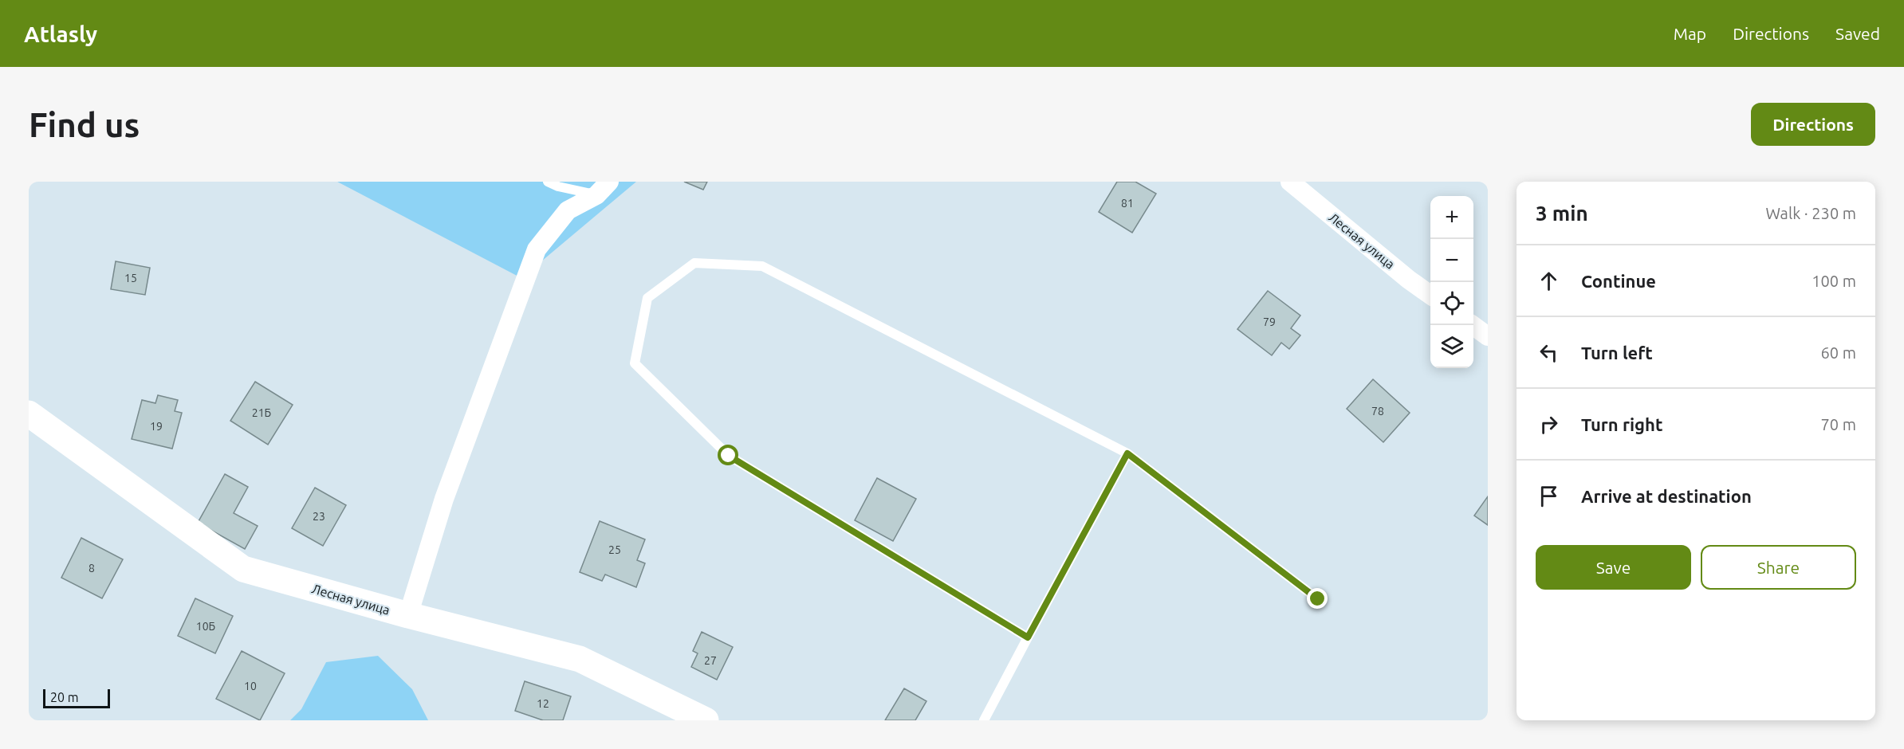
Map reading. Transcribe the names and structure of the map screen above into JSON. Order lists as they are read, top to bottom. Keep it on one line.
{"streets":{"street":["Лесная улица"]},"house_numbers":["81","15","79","78","21Б","19","23","25","8","10Б","27","10","12"],"scale_bar":"20 m","page":{"header":"Atlasly","nav":["Map","Directions","Saved"],"buttons":["Directions",["Save","Share"]],"title":"Find us","heading":["3 min","Walk · 230 m"],"map_buttons":["+","−"],"list":[["Continue","100 m"],["Turn left","60 m"],["Turn right","70 m"],"Arrive at destination"],"scale":"20 m"}}
